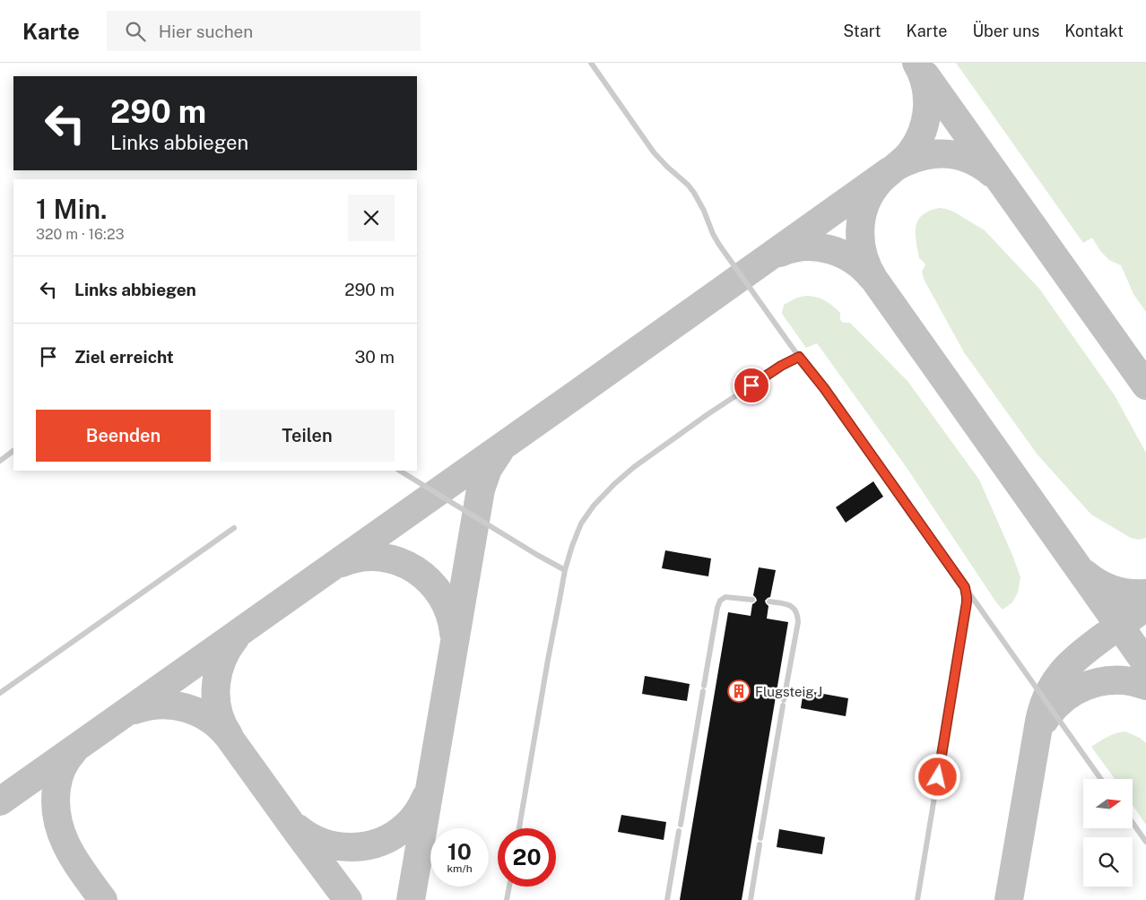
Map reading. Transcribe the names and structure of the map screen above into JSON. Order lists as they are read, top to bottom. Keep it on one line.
{"places":{"building":["Flugsteig J"]},"north":"right","page":{"header":"Karte","search":"Hier suchen","nav":["Start","Karte","Über uns","Kontakt"],"turn":["290 m","Links abbiegen"],"heading":["1 Min.","320 m · 16:23"],"list":[{"name":"Links abbiegen","value":"290 m"},{"name":"Ziel erreicht","value":"30 m"}],"buttons":["Beenden","Teilen"],"speed":"10 km/h","limit":"20"}}
